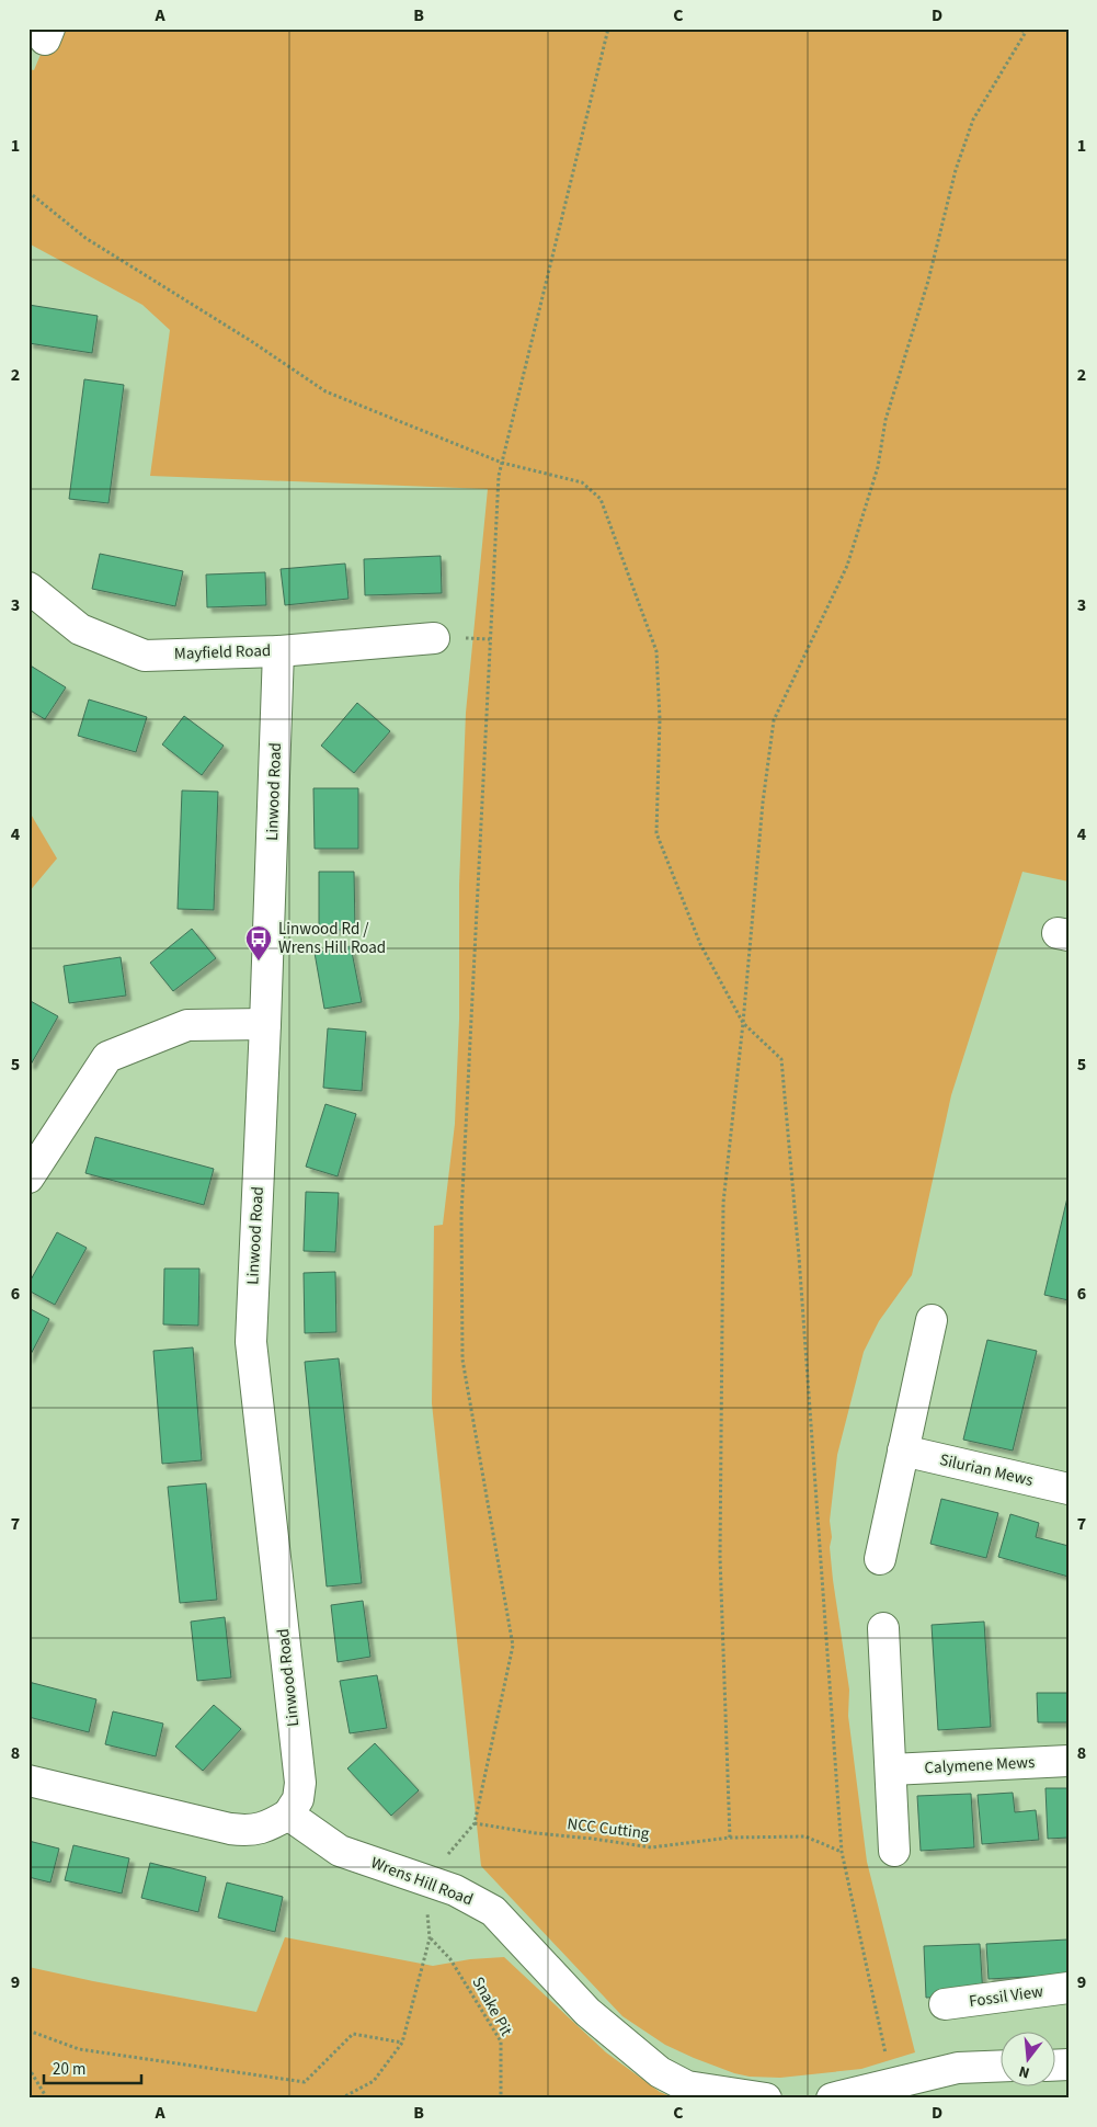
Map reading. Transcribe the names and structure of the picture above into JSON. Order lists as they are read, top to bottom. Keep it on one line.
{"streets":{"street":["Mayfield Road","Linwood Road","Silurian Mews","Calymene Mews","Wrens Hill Road","Fossil View"],"path":["NCC Cutting","Snake Pit"]},"crossings":[["Mayfield Road","Linwood Road"],["Linwood Road","Wrens Hill Road"]],"places":{"bus stop":["Linwood Rd / Wrens Hill Road"]},"scale_bar":"20 m","north":"bottom","grid":{"columns":["A","B","C","D"],"rows":["1","2","3","4","5","6","7","8","9"]}}
